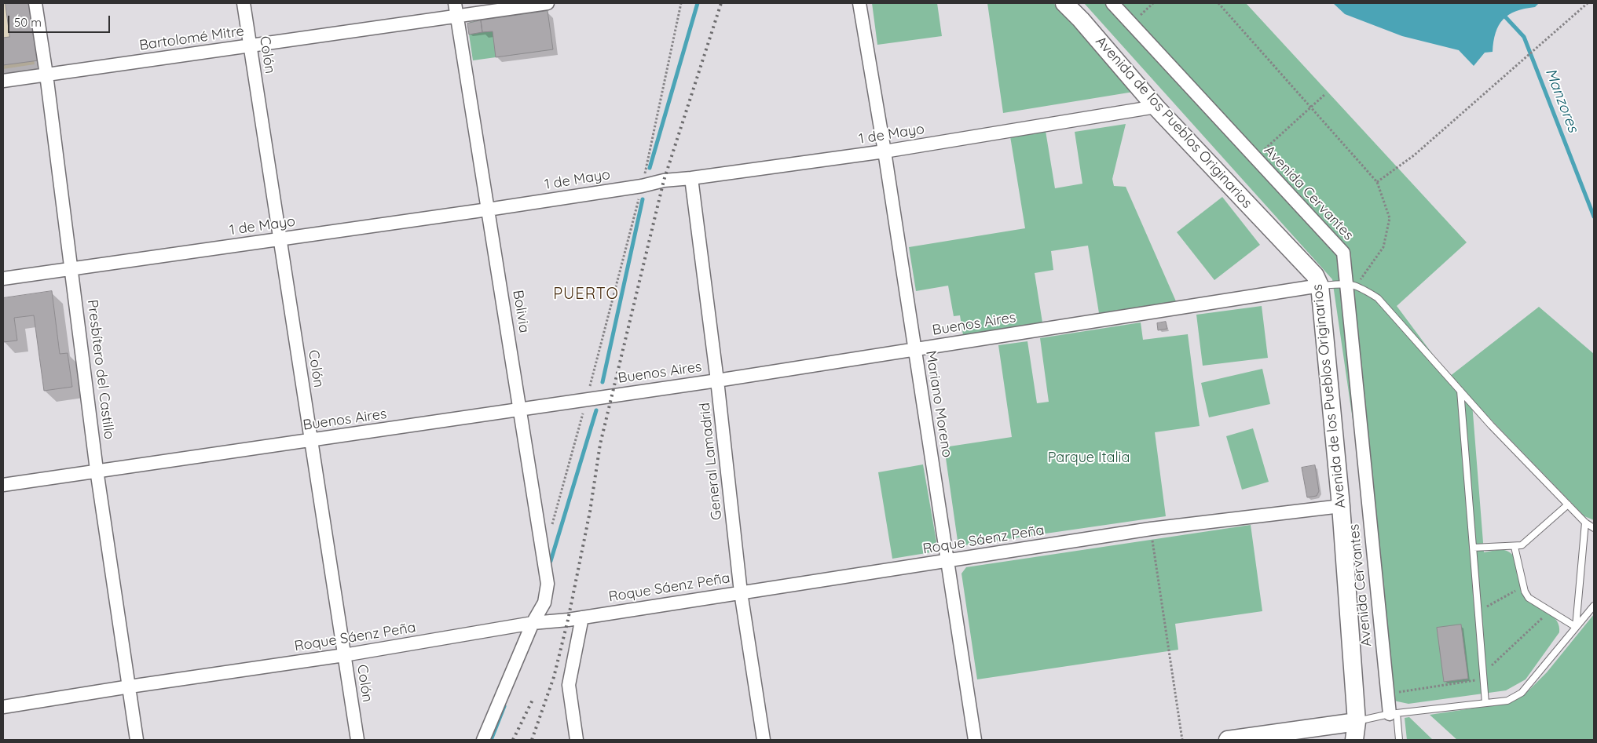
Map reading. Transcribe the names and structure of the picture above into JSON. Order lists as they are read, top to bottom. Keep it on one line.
{"streets":{"street":["Bartolomé Mitre","Colón","Avenida de los Pueblos Originarios","1 de Mayo","Avenida Cervantes","Bolivia","Buenos Aires","Presbítero del Castillo","Mariano Moreno","General Lamadrid","Roque Sáenz Peña"]},"crossings":[["Bartolomé Mitre","Colón"],["Bartolomé Mitre","Bolivia"],["Bartolomé Mitre","Presbítero del Castillo"],["Colón","1 de Mayo"],["Colón","Buenos Aires"],["Colón","Roque Sáenz Peña"],["Avenida de los Pueblos Originarios","1 de Mayo"],["Avenida de los Pueblos Originarios","Buenos Aires"],["Avenida de los Pueblos Originarios","Roque Sáenz Peña"],["1 de Mayo","Bolivia"],["1 de Mayo","Presbítero del Castillo"],["1 de Mayo","Mariano Moreno"],["1 de Mayo","General Lamadrid"],["Bolivia","Buenos Aires"],["Bolivia","Roque Sáenz Peña"],["Buenos Aires","Presbítero del Castillo"],["Buenos Aires","Mariano Moreno"],["Buenos Aires","General Lamadrid"],["Presbítero del Castillo","Roque Sáenz Peña"],["Mariano Moreno","Roque Sáenz Peña"],["General Lamadrid","Roque Sáenz Peña"]],"districts":["PUERTO"],"water":["Manzores"],"parks":["Parque Italia"],"scale_bar":"50 m"}
